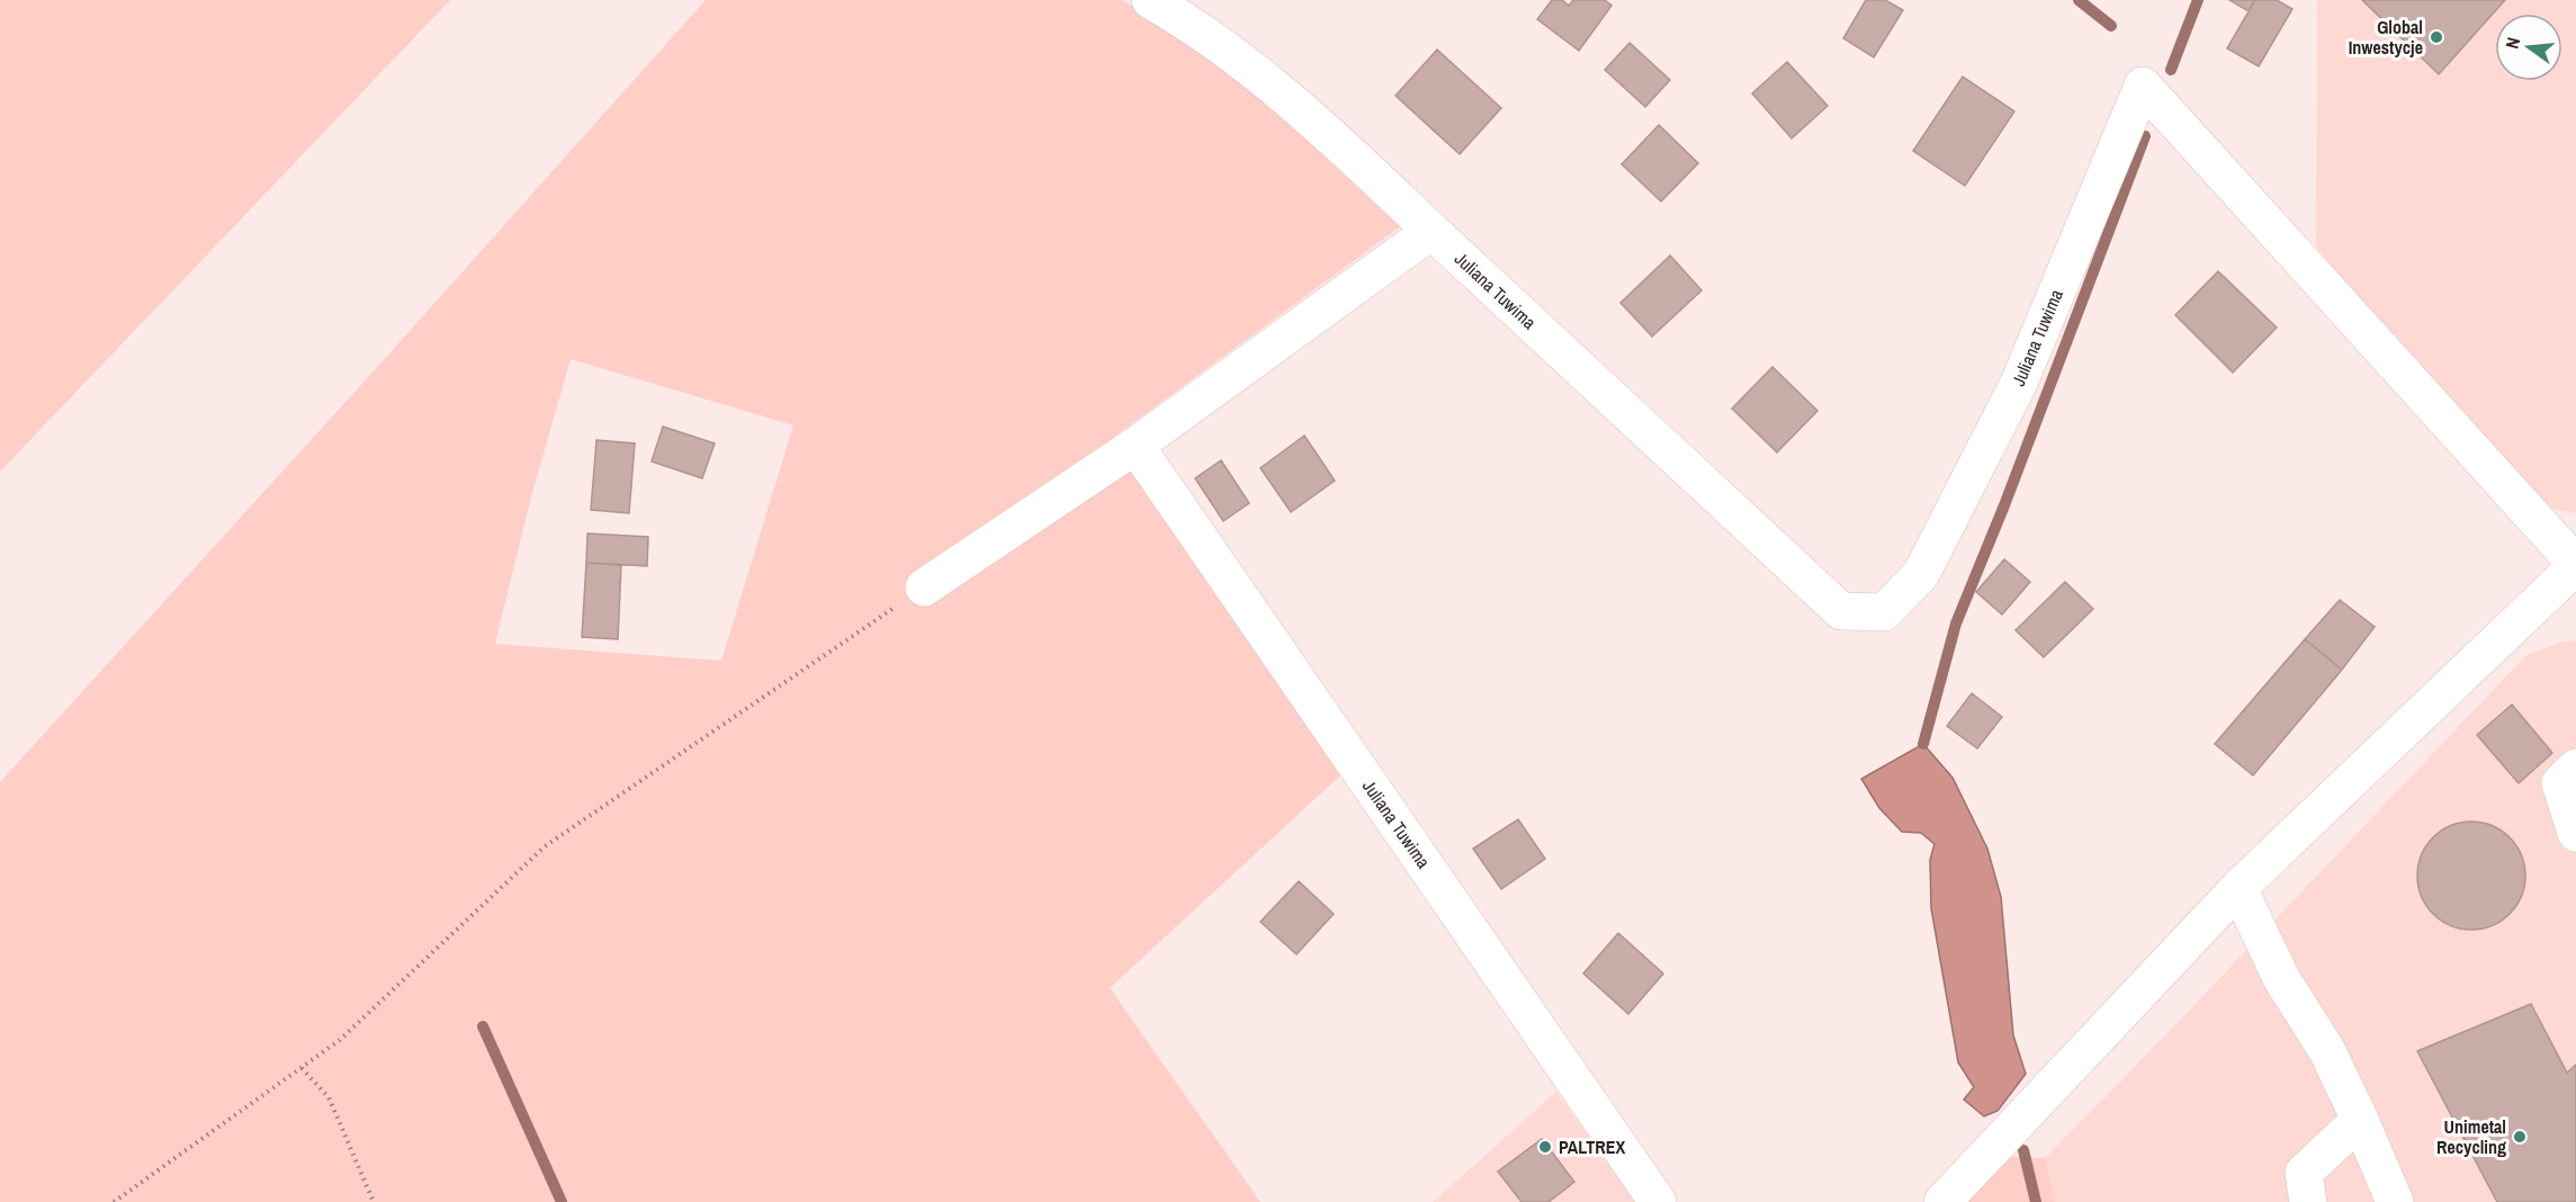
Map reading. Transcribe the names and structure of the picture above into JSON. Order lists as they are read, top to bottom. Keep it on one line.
{"streets":{"street":["Juliana Tuwima"]},"places":["Global Inwestycje","Unimetal Recycling","PALTREX"],"north":"left"}
